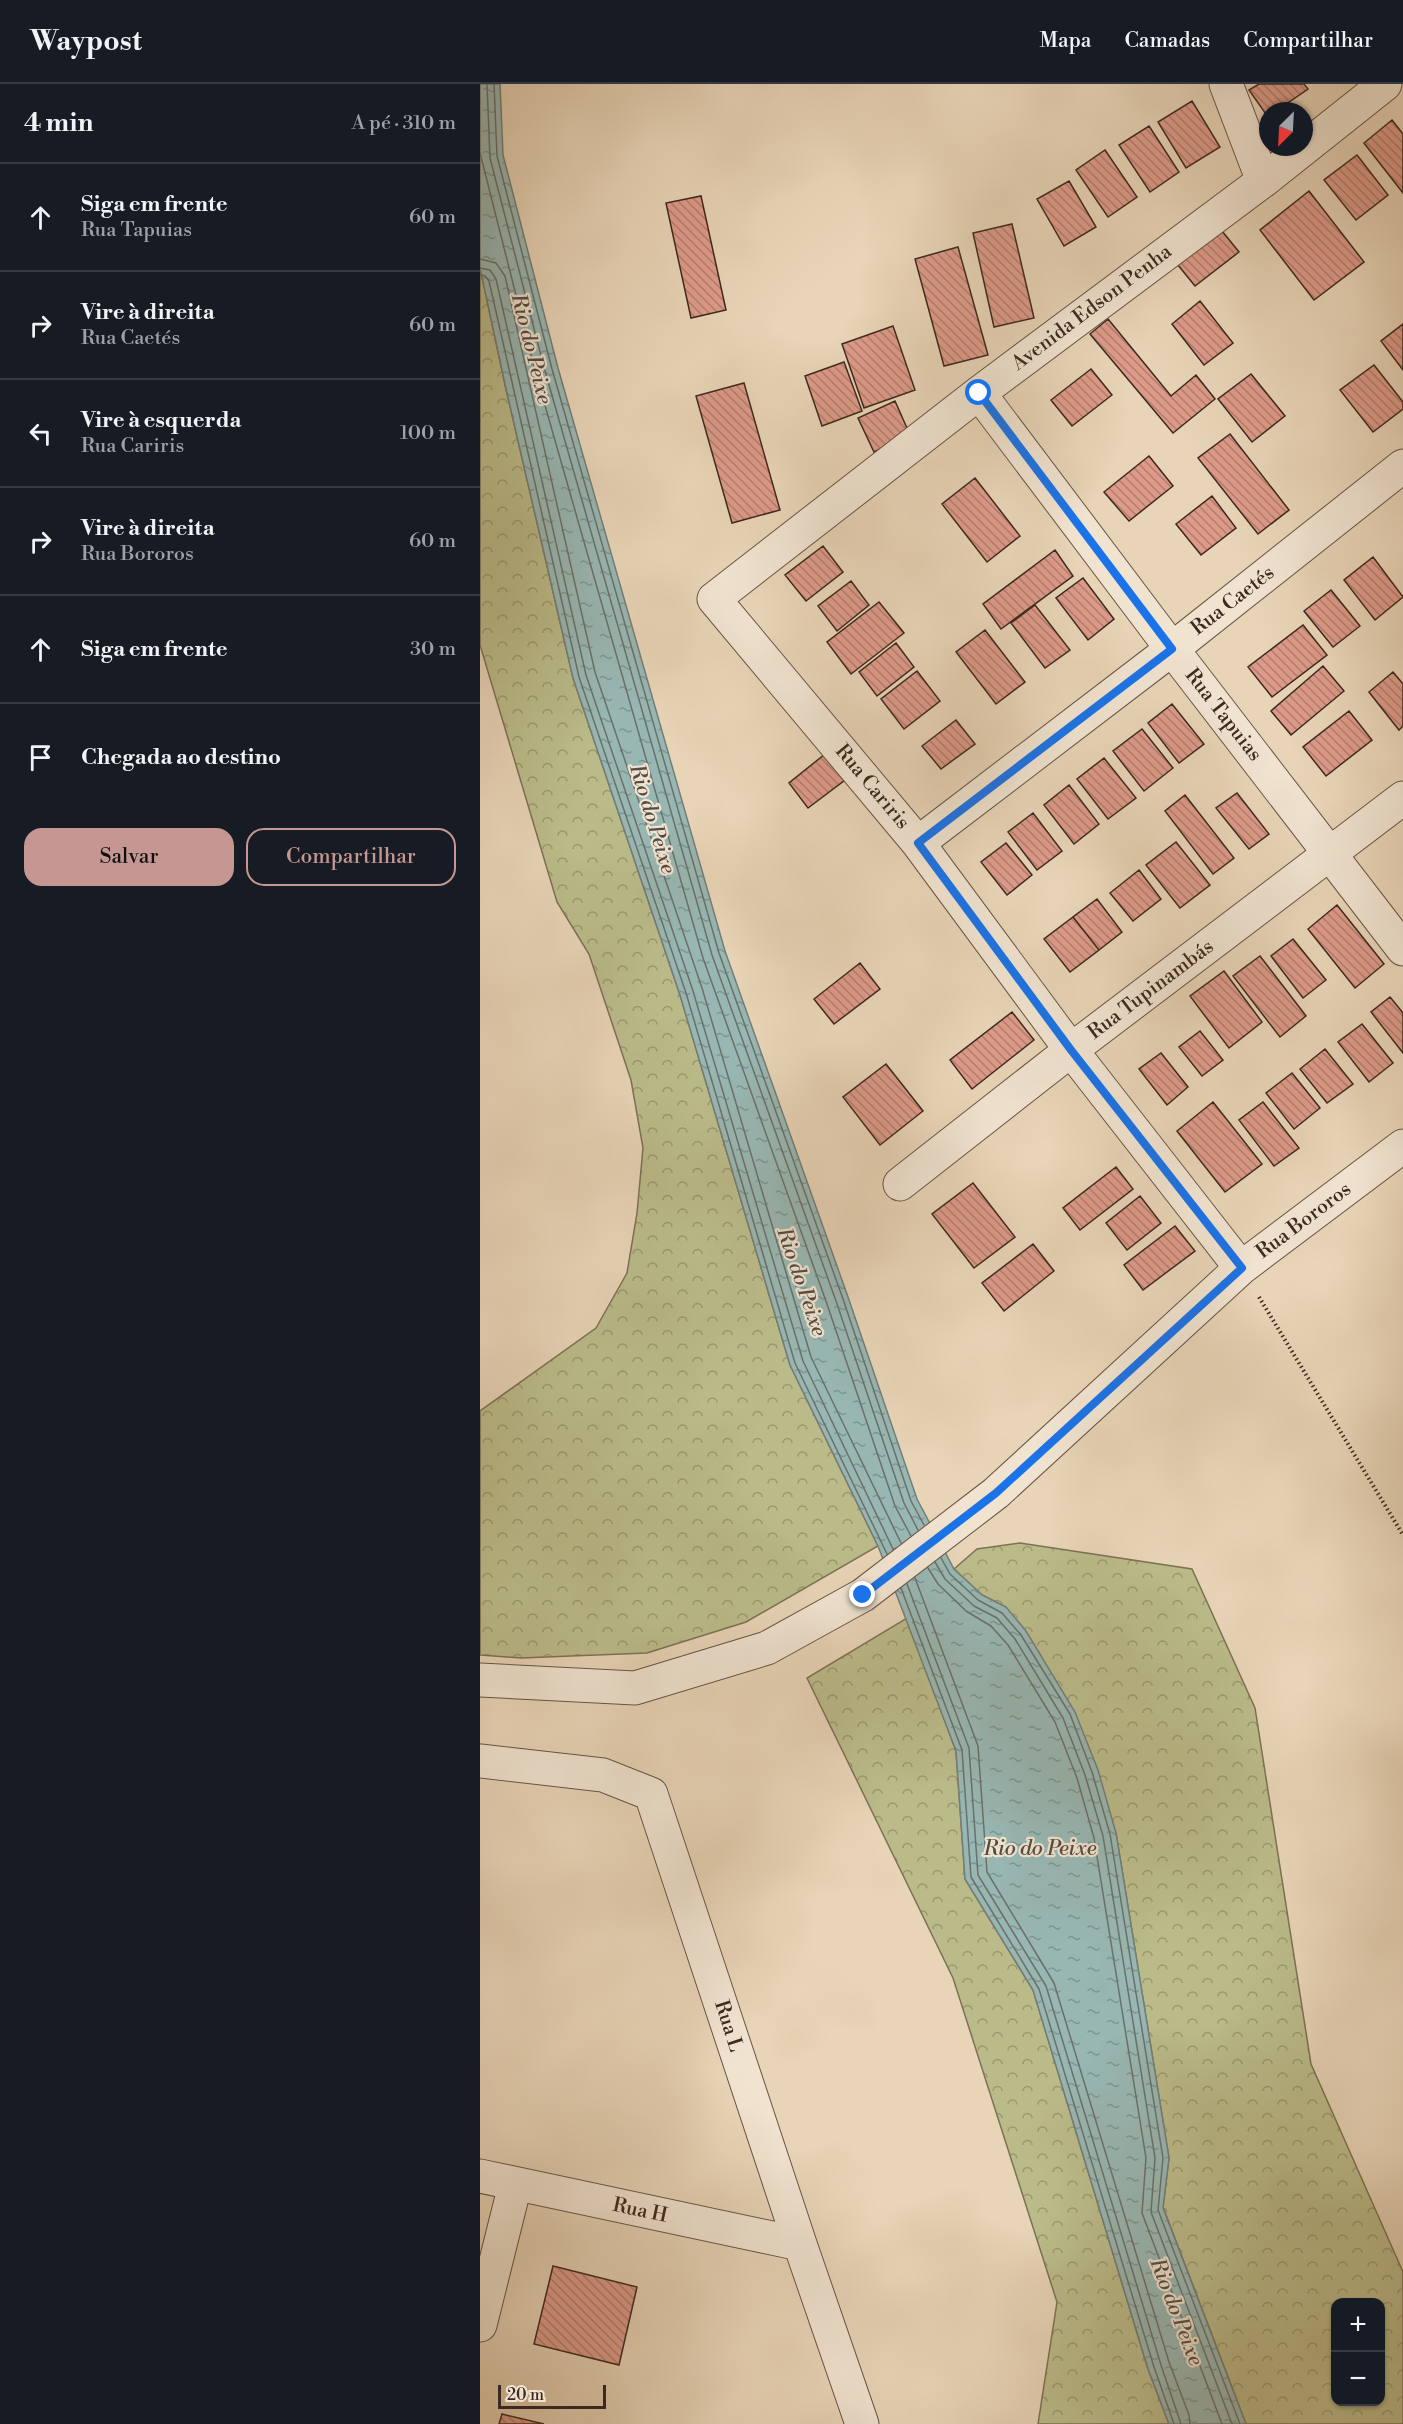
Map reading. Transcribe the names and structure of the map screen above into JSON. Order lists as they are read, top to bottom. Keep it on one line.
{"streets":{"street":["Avenida Edson Penha","Rua Caetés","Rua Tapuias","Rua Cariris","Rua Tupinambás","Rua Bororos","Rua L","Rua H"]},"crossings":[["Avenida Edson Penha","Rua Tapuias"],["Avenida Edson Penha","Rua Cariris"],["Rua Caetés","Rua Tapuias"],["Rua Caetés","Rua Cariris"],["Rua Tapuias","Rua Tupinambás"],["Rua Cariris","Rua Tupinambás"],["Rua Cariris","Rua Bororos"],["Rua L","Rua H"]],"water":["Rio do Peixe"],"scale_bar":"20 m","north":"bottom left","page":{"header":"Waypost","nav":["Mapa","Camadas","Compartilhar"],"heading":["4 min","A pé · 310 m"],"list":[["Siga em frente","Rua Tapuias","60 m"],["Vire à direita","Rua Caetés","60 m"],["Vire à esquerda","Rua Cariris","100 m"],["Vire à direita","Rua Bororos","60 m"],["Siga em frente","30 m"],"Chegada ao destino"],"buttons":["Salvar","Compartilhar"],"map_buttons":["+","−"],"scale":"20 m"}}
